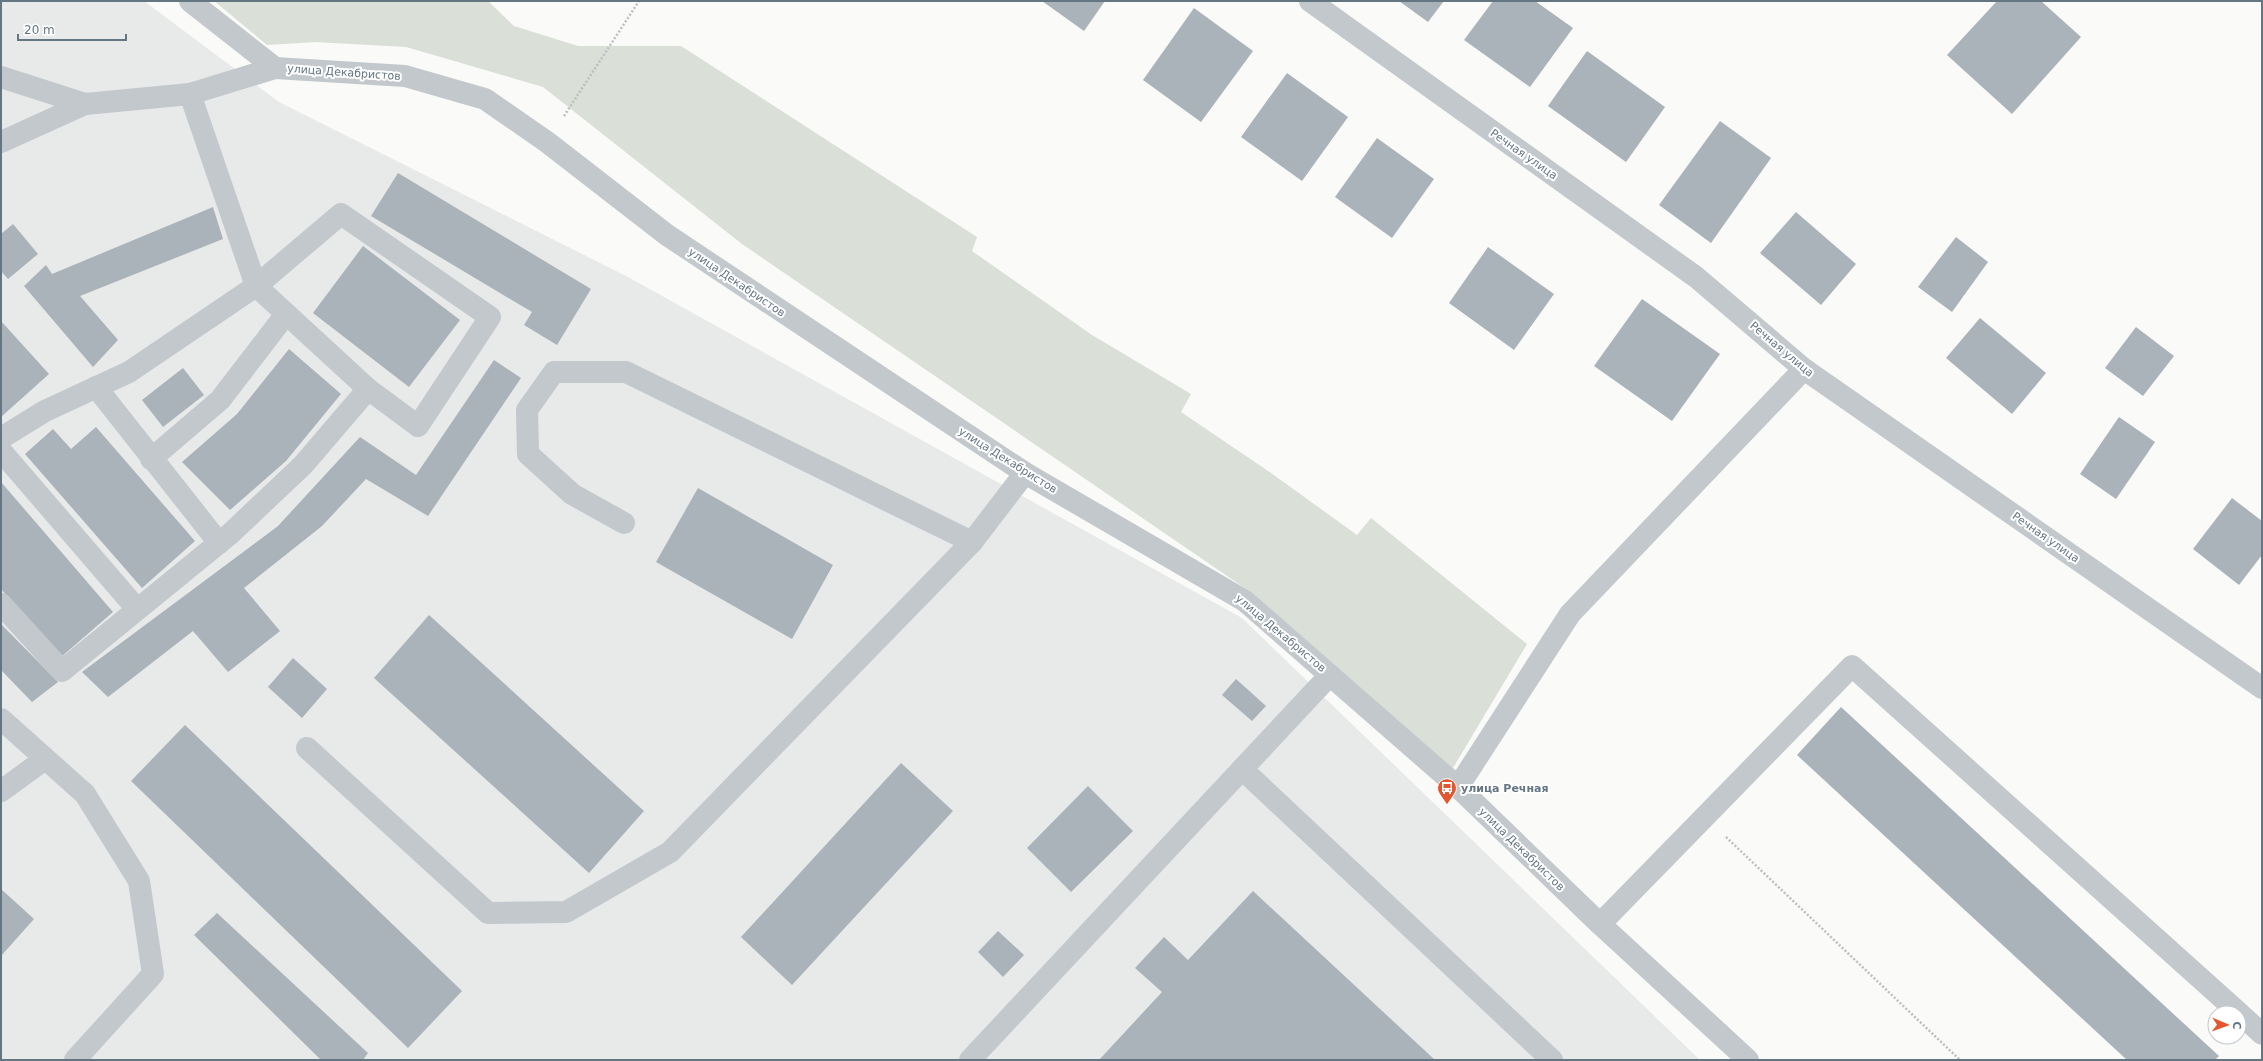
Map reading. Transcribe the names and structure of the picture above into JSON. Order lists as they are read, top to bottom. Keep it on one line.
{"streets":{"street":["улица Декабристов","Речная улица"]},"places":{"bus stop":["улица Речная"]},"scale_bar":"20 m","north":"right"}
